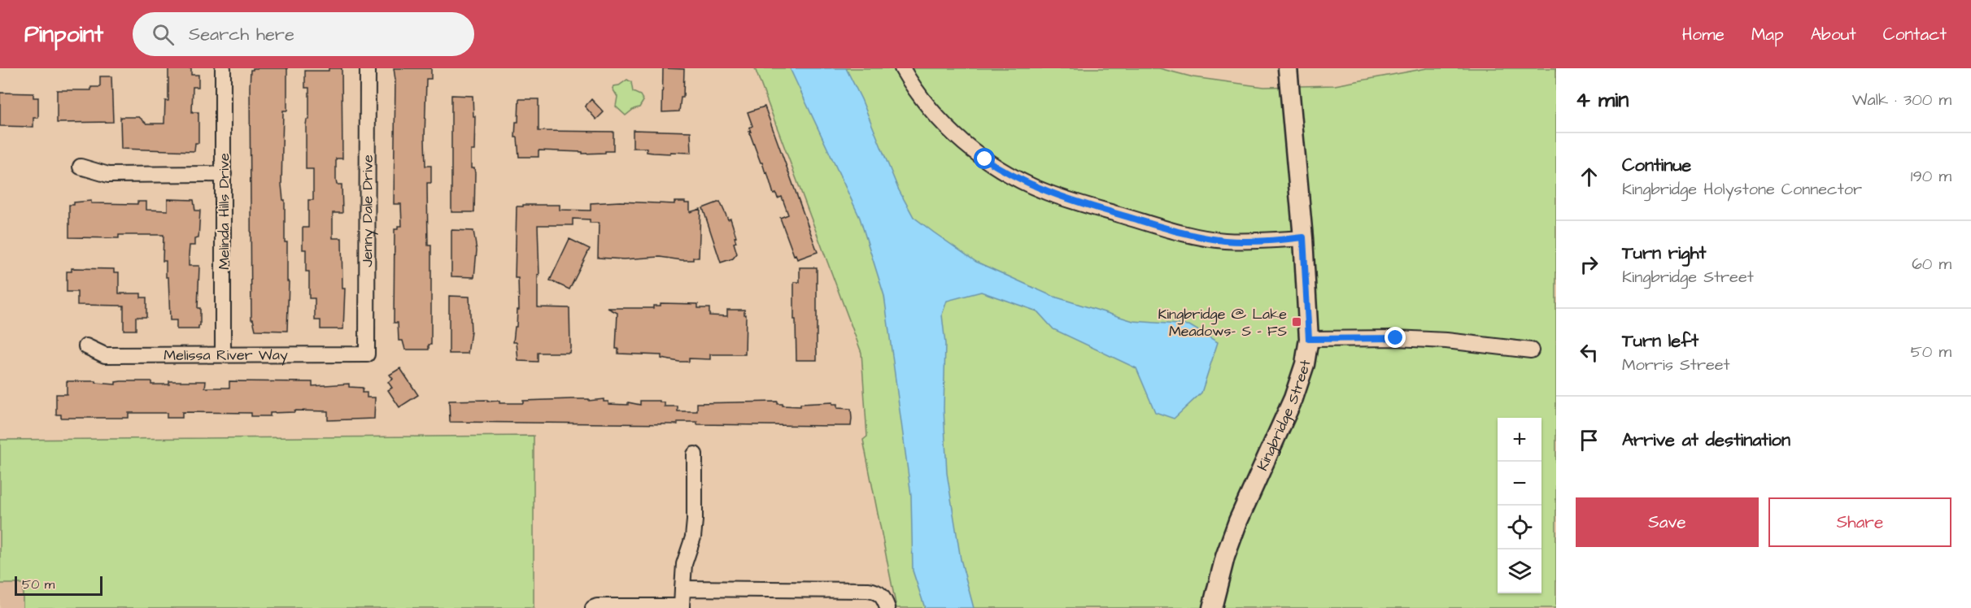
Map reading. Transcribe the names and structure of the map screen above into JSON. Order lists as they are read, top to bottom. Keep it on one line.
{"streets":{"street":["Melinda Hills Drive","Jenny Dale Drive","Melissa River Way","Kingbridge Street"]},"crossings":[["Melinda Hills Drive","Melissa River Way"],["Jenny Dale Drive","Melissa River Way"]],"places":{"transit":["Kingbridge @ Lake Meadows- S - FS"]},"scale_bar":"50 m","page":{"header":"Pinpoint","search":"Search here","nav":["Home","Map","About","Contact"],"heading":["4 min","Walk · 300 m"],"list":[["Continue","Kingbridge Holystone Connector","190 m"],["Turn right","Kingbridge Street","60 m"],["Turn left","Morris Street","50 m"],"Arrive at destination"],"map_buttons":["+","−"],"buttons":["Save","Share"],"scale":"50 m"}}
